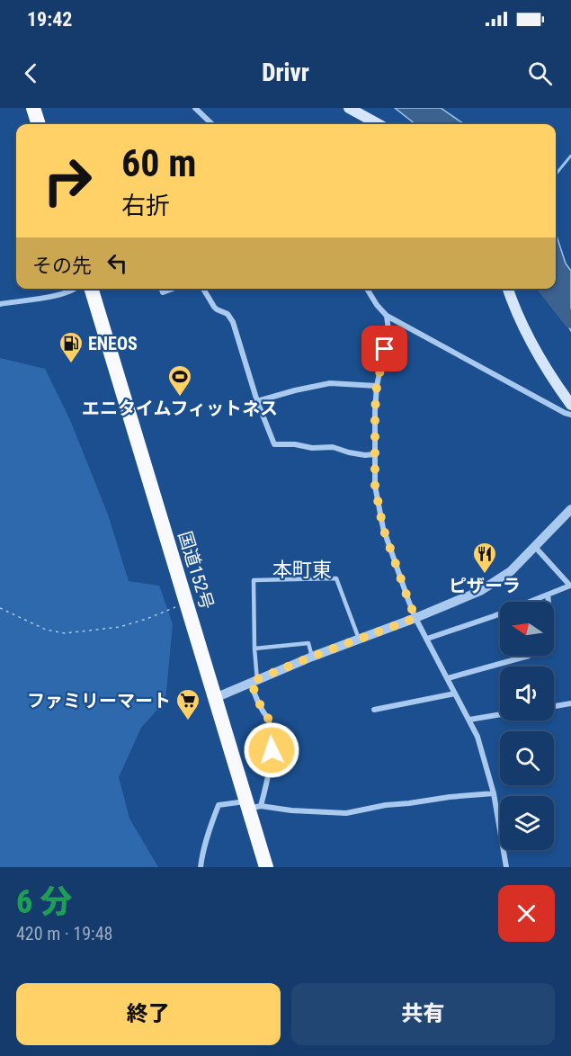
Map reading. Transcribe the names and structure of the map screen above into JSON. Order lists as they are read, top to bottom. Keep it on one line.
{"streets":{"highway":["国道152号"]},"districts":["本町東"],"places":{"fuel station":["ENEOS"],"sports":["エニタイムフィットネス"],"restaurant":["ピザーラ"],"supermarket":["ファミリーマート"]},"north":"left","page":{"status":"19:42","header":"Drivr","turn":["60 m","右折"],"then":"その先","heading":["6 分","420 m · 19:48"],"buttons":["終了","共有"]}}
